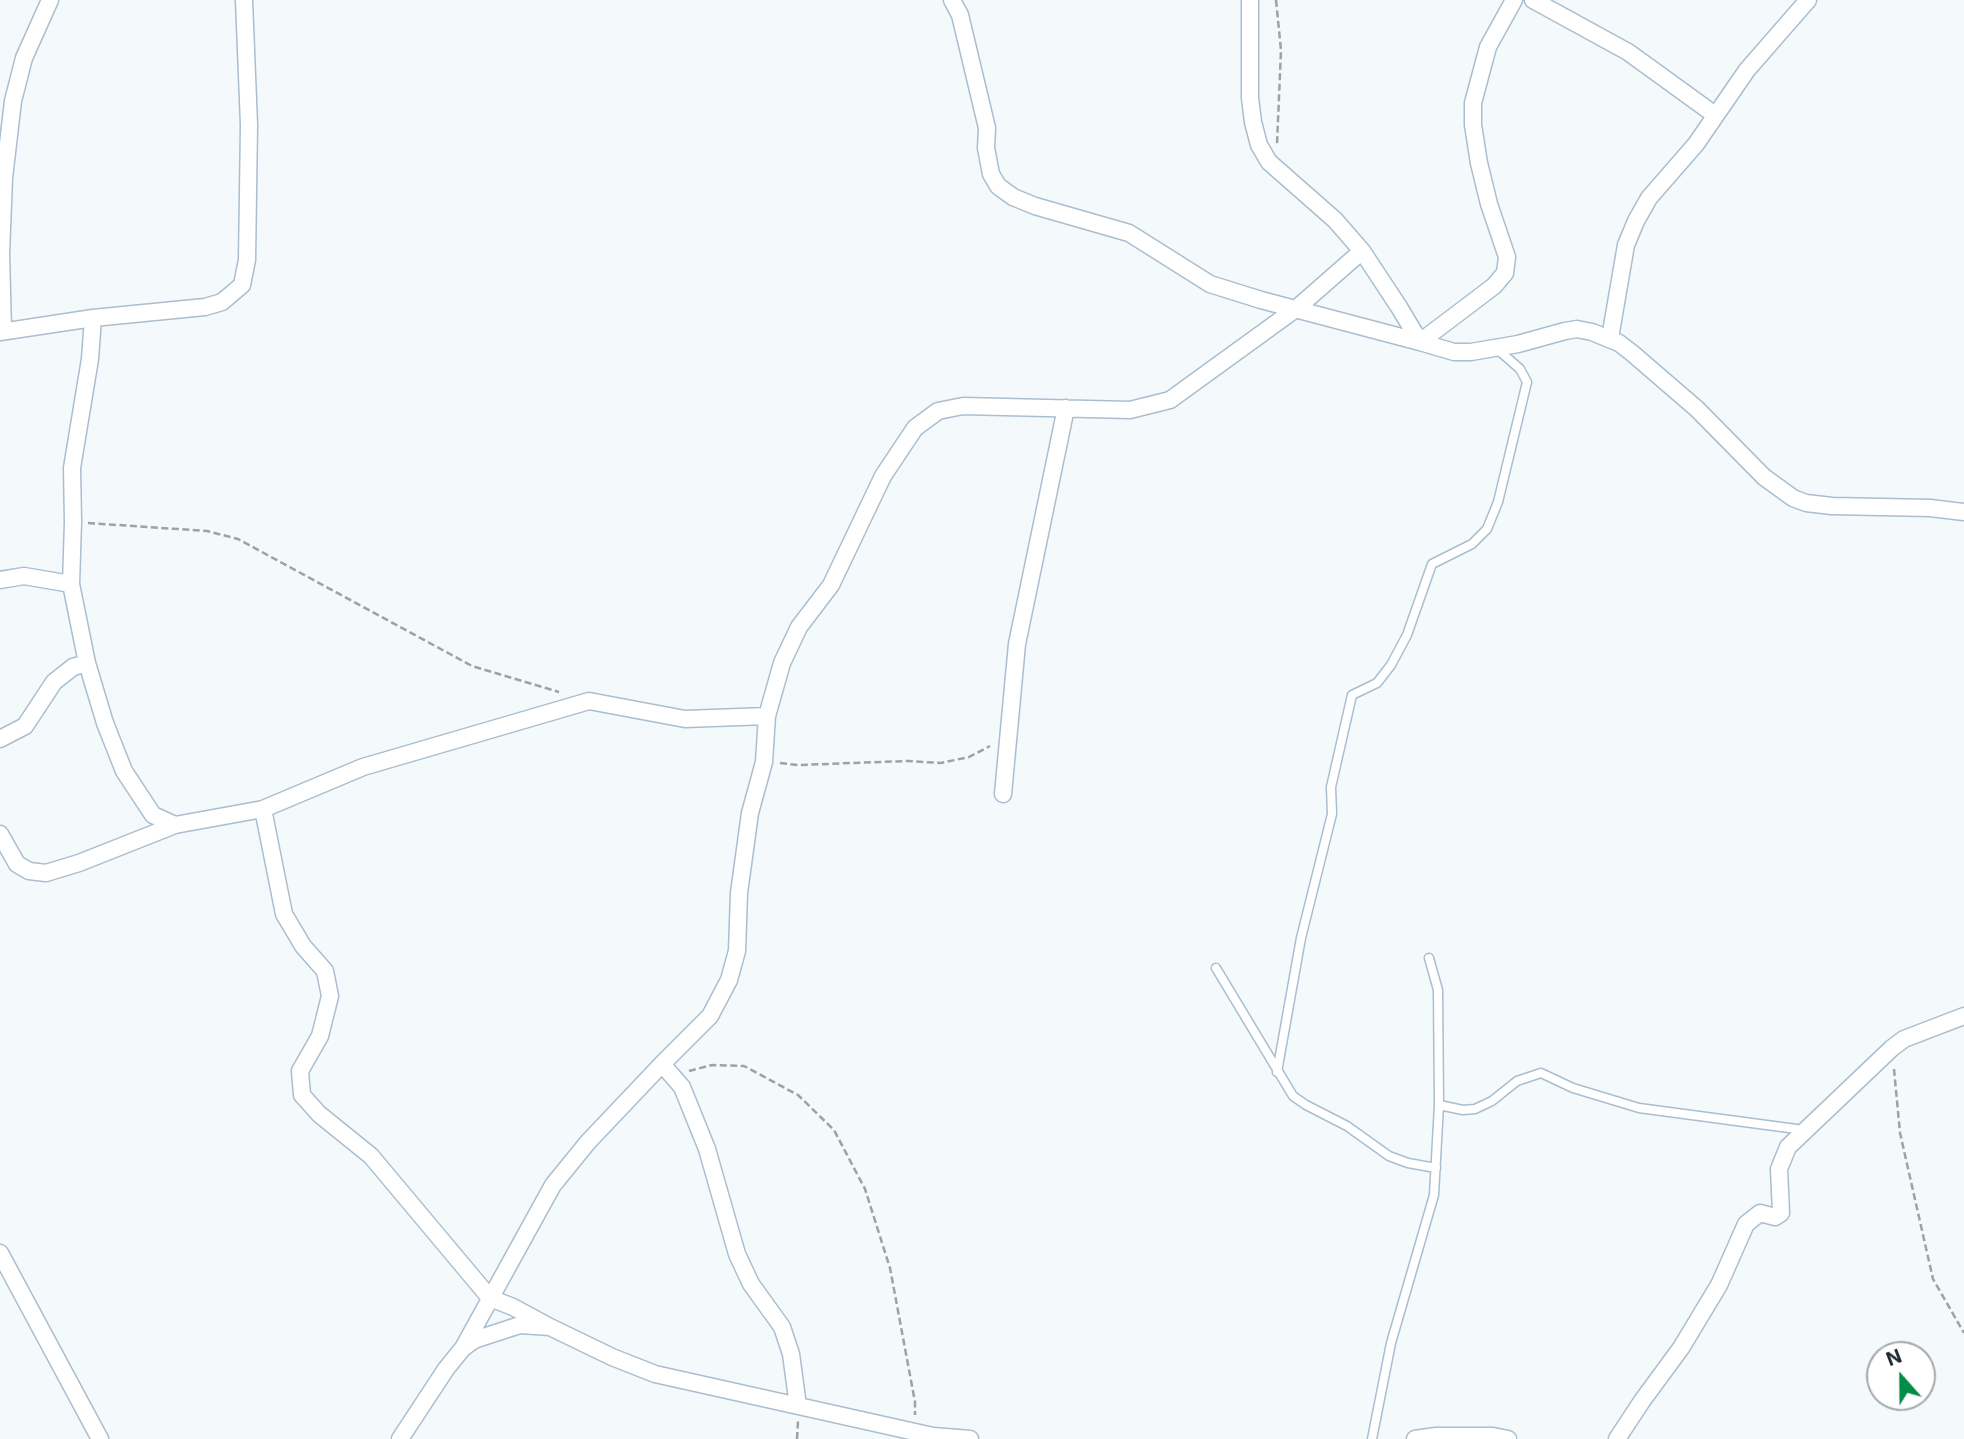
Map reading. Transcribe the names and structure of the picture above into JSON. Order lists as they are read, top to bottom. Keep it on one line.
{"north":"top"}
